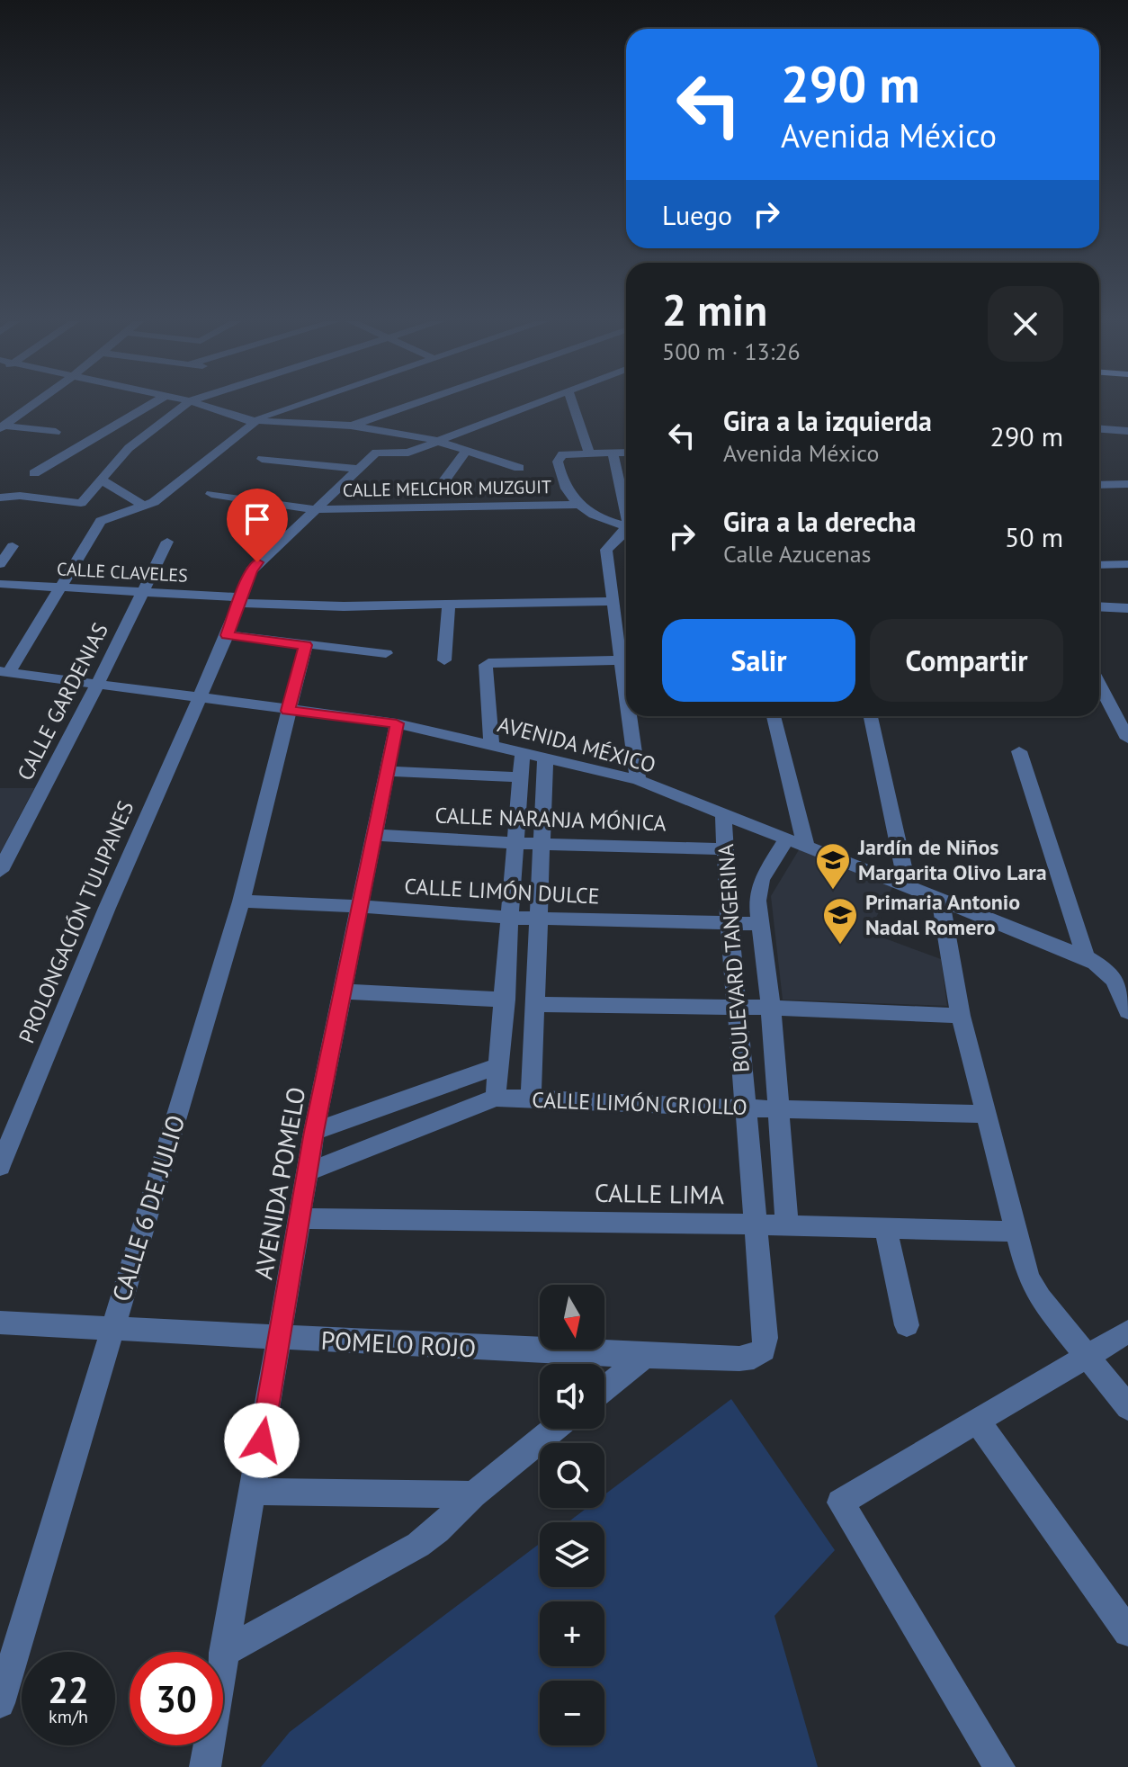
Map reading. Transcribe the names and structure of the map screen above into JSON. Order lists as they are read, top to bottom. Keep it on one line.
{"streets":{"street":["CALLE MELCHOR MUZGUIT","CALLE CLAVELES","CALLE GARDENIAS","AVENIDA MÉXICO","CALLE NARANJA MÓNICA","CALLE LIMÓN DULCE","PROLONGACIÓN TULIPANES","BOULEVARD TANGERINA","CALLE LIMÓN CRIOLLO","AVENIDA POMELO","CALLE LIMA","CALLE 6 DE JULIO","POMELO ROJO"]},"crossings":[["CALLE MELCHOR MUZGUIT","PROLONGACIÓN TULIPANES"],["CALLE CLAVELES","CALLE GARDENIAS"],["CALLE CLAVELES","PROLONGACIÓN TULIPANES"],["CALLE GARDENIAS","AVENIDA MÉXICO"],["AVENIDA MÉXICO","PROLONGACIÓN TULIPANES"],["AVENIDA MÉXICO","BOULEVARD TANGERINA"],["AVENIDA MÉXICO","AVENIDA POMELO"],["AVENIDA MÉXICO","CALLE 6 DE JULIO"],["CALLE NARANJA MÓNICA","BOULEVARD TANGERINA"],["CALLE NARANJA MÓNICA","AVENIDA POMELO"],["CALLE LIMÓN DULCE","BOULEVARD TANGERINA"],["CALLE LIMÓN DULCE","AVENIDA POMELO"],["CALLE LIMÓN DULCE","CALLE 6 DE JULIO"],["BOULEVARD TANGERINA","CALLE LIMÓN CRIOLLO"],["BOULEVARD TANGERINA","CALLE LIMA"],["BOULEVARD TANGERINA","POMELO ROJO"],["CALLE LIMÓN CRIOLLO","AVENIDA POMELO"],["AVENIDA POMELO","CALLE LIMA"],["AVENIDA POMELO","POMELO ROJO"],["CALLE 6 DE JULIO","POMELO ROJO"]],"places":{"school or university":["Jardín de Niños Margarita Olivo Lara","Primaria Antonio Nadal Romero"]},"north":"bottom","page":{"turn":["290 m","Avenida México"],"then":"Luego","heading":["2 min","500 m · 13:26"],"list":[{"name":"Gira a la izquierda","note":"Avenida México","value":"290 m"},{"name":"Gira a la derecha","note":"Calle Azucenas","value":"50 m"}],"buttons":["Salir","Compartir"],"map_buttons":["+","−"],"speed":"22 km/h","limit":"30"}}
